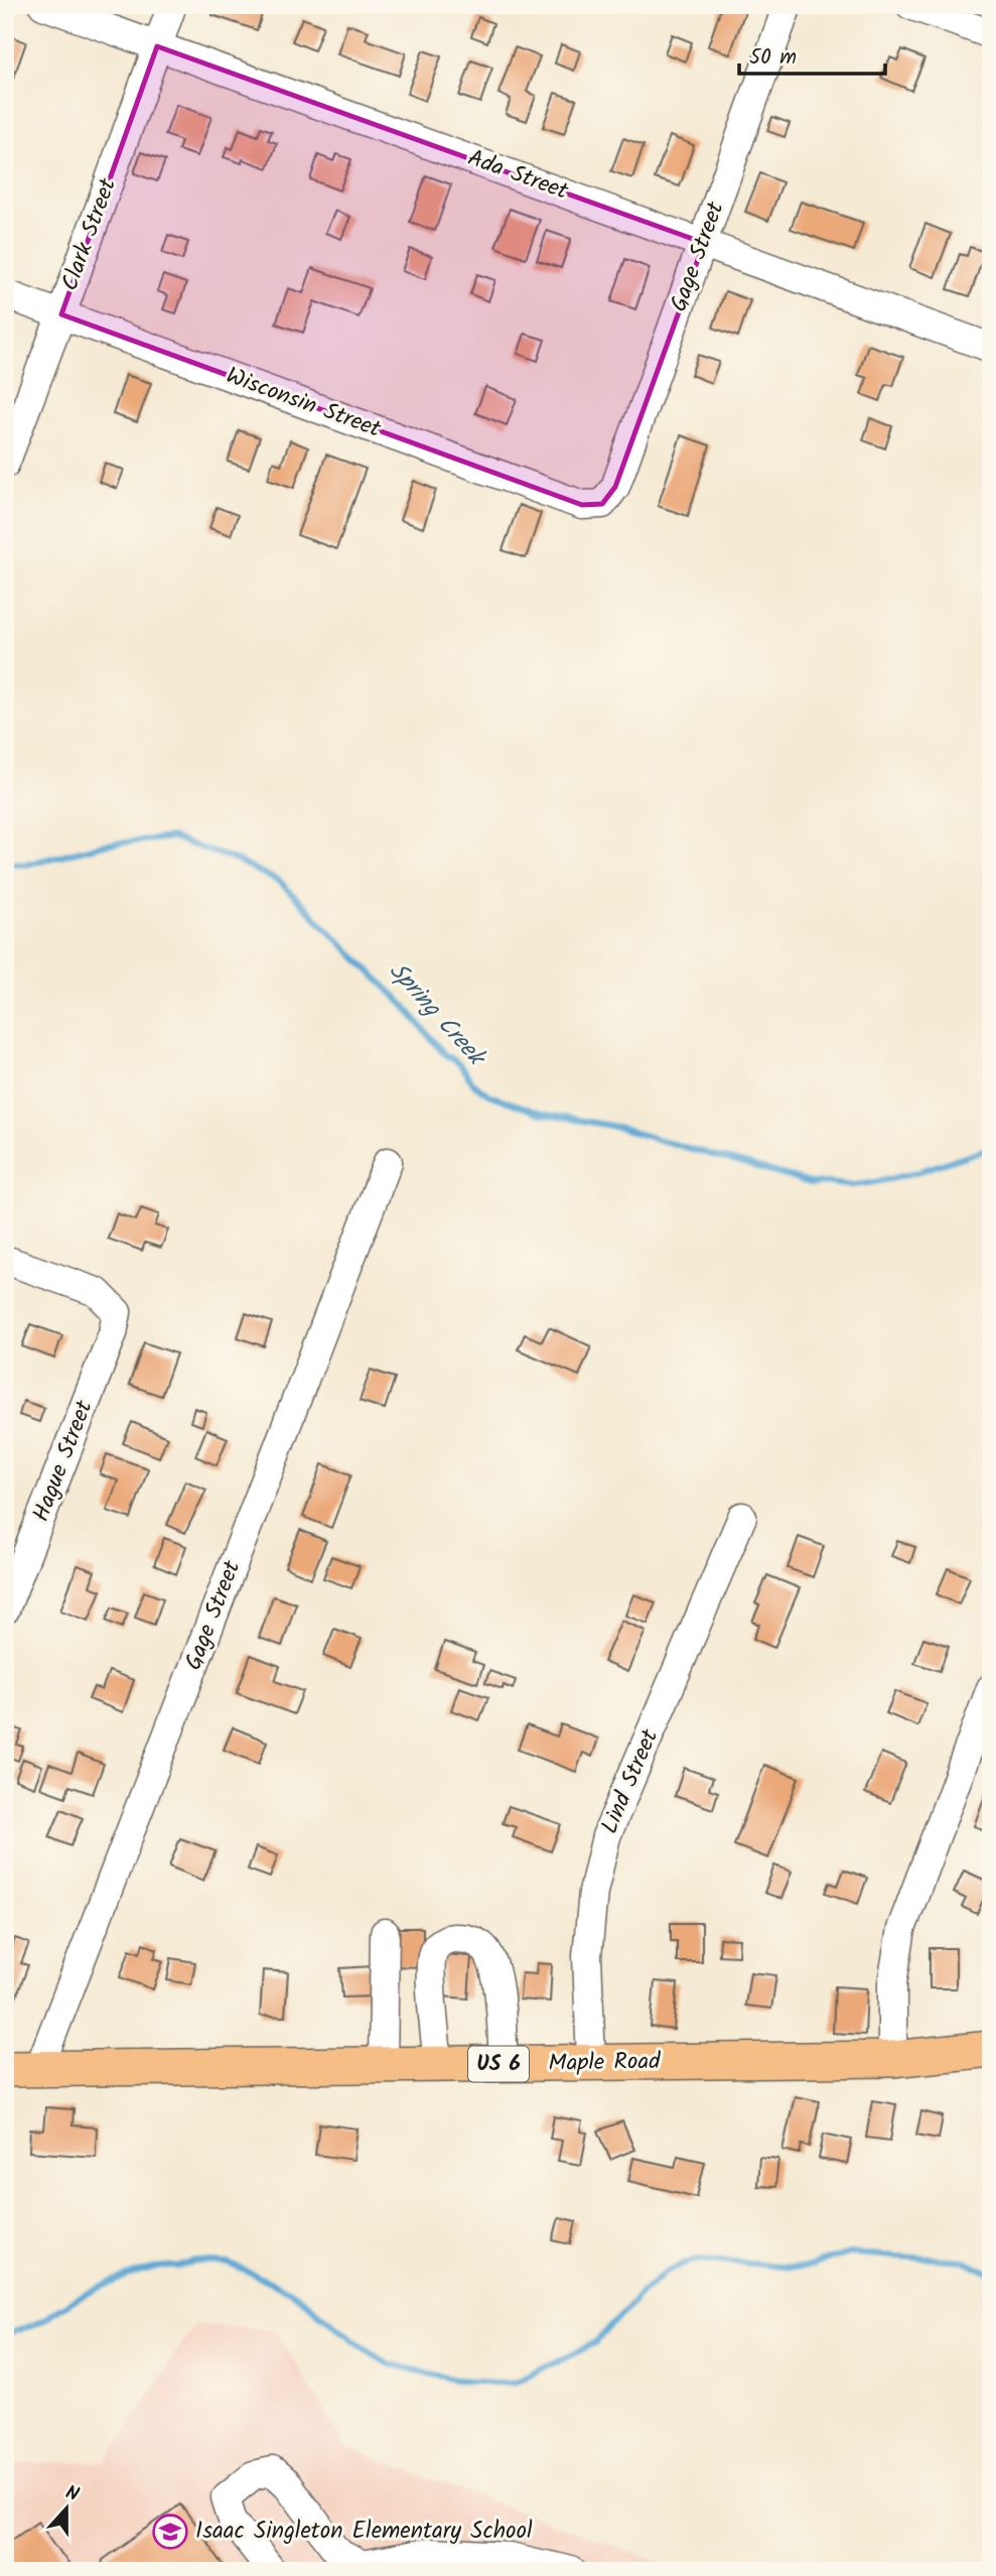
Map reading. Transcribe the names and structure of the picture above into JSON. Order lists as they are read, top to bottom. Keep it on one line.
{"streets":{"main road":["Maple Road","US 6"],"street":["Ada Street","Clark Street","Gage Street","Wisconsin Street","Hague Street","Lind Street"]},"crossings":[["Ada Street","Clark Street"],["Ada Street","Gage Street"],["Clark Street","Wisconsin Street"],["Gage Street","Wisconsin Street"],["Gage Street","Maple Road"],["Lind Street","Maple Road"]],"water":["Spring Creek"],"places":{"school or university":["Isaac Singleton Elementary School"]},"scale_bar":"50 m","north":"top"}
